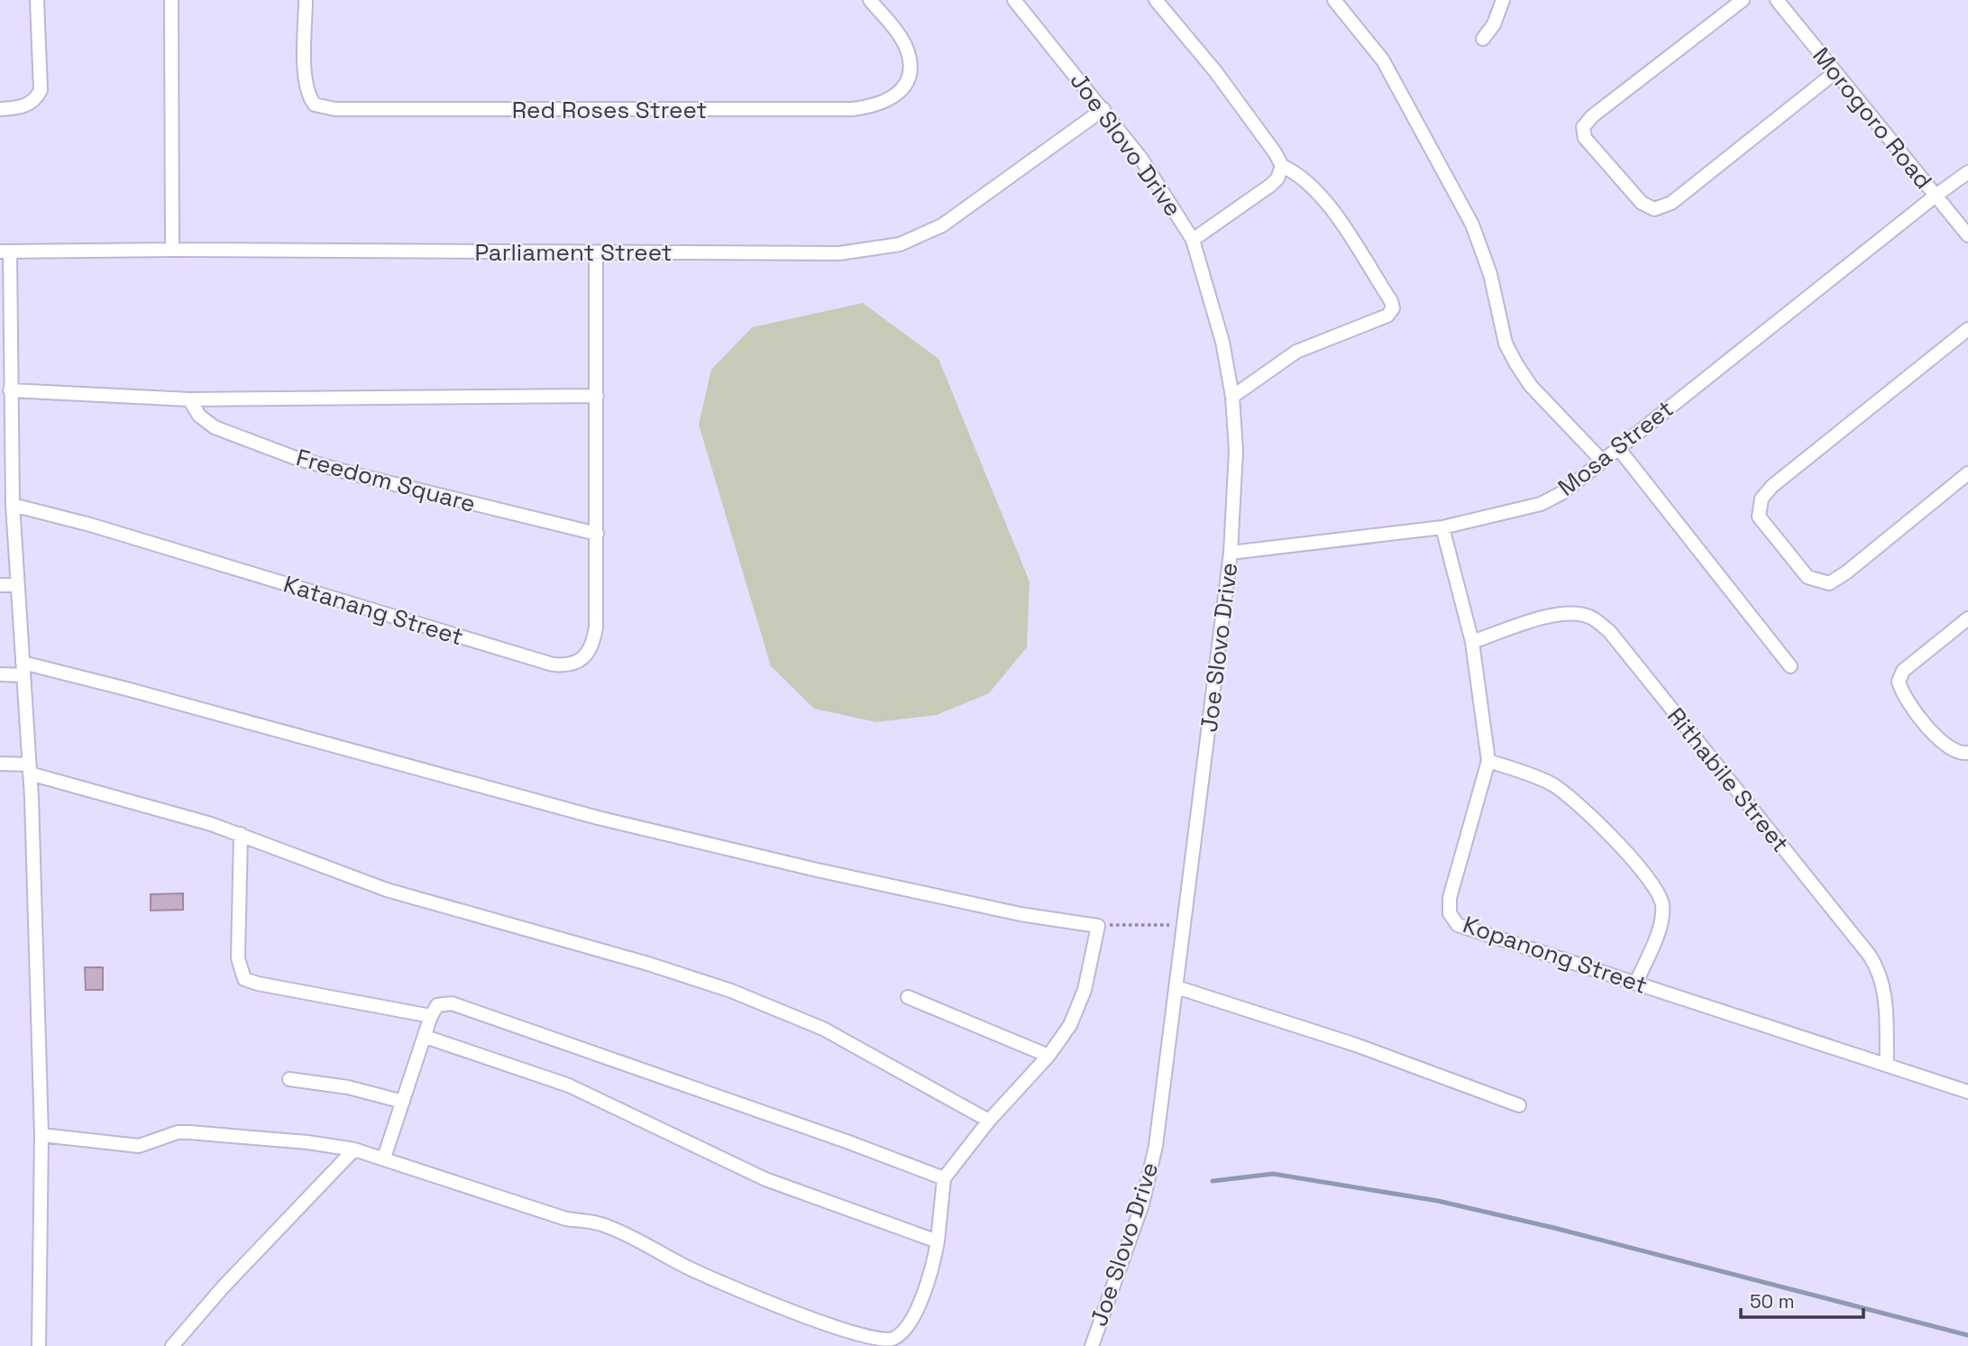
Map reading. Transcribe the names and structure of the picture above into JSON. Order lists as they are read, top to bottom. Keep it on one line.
{"streets":{"street":["Red Roses Street","Morogoro Road","Joe Slovo Drive","Parliament Street","Mosa Street","Freedom Square","Katanang Street","Rithabile Street","Kopanong Street"]},"crossings":[["Morogoro Road","Mosa Street"],["Joe Slovo Drive","Parliament Street"],["Joe Slovo Drive","Mosa Street"],["Parliament Street","Katanang Street"],["Mosa Street","Kopanong Street"],["Freedom Square","Katanang Street"],["Rithabile Street","Kopanong Street"]],"scale_bar":"50 m"}
